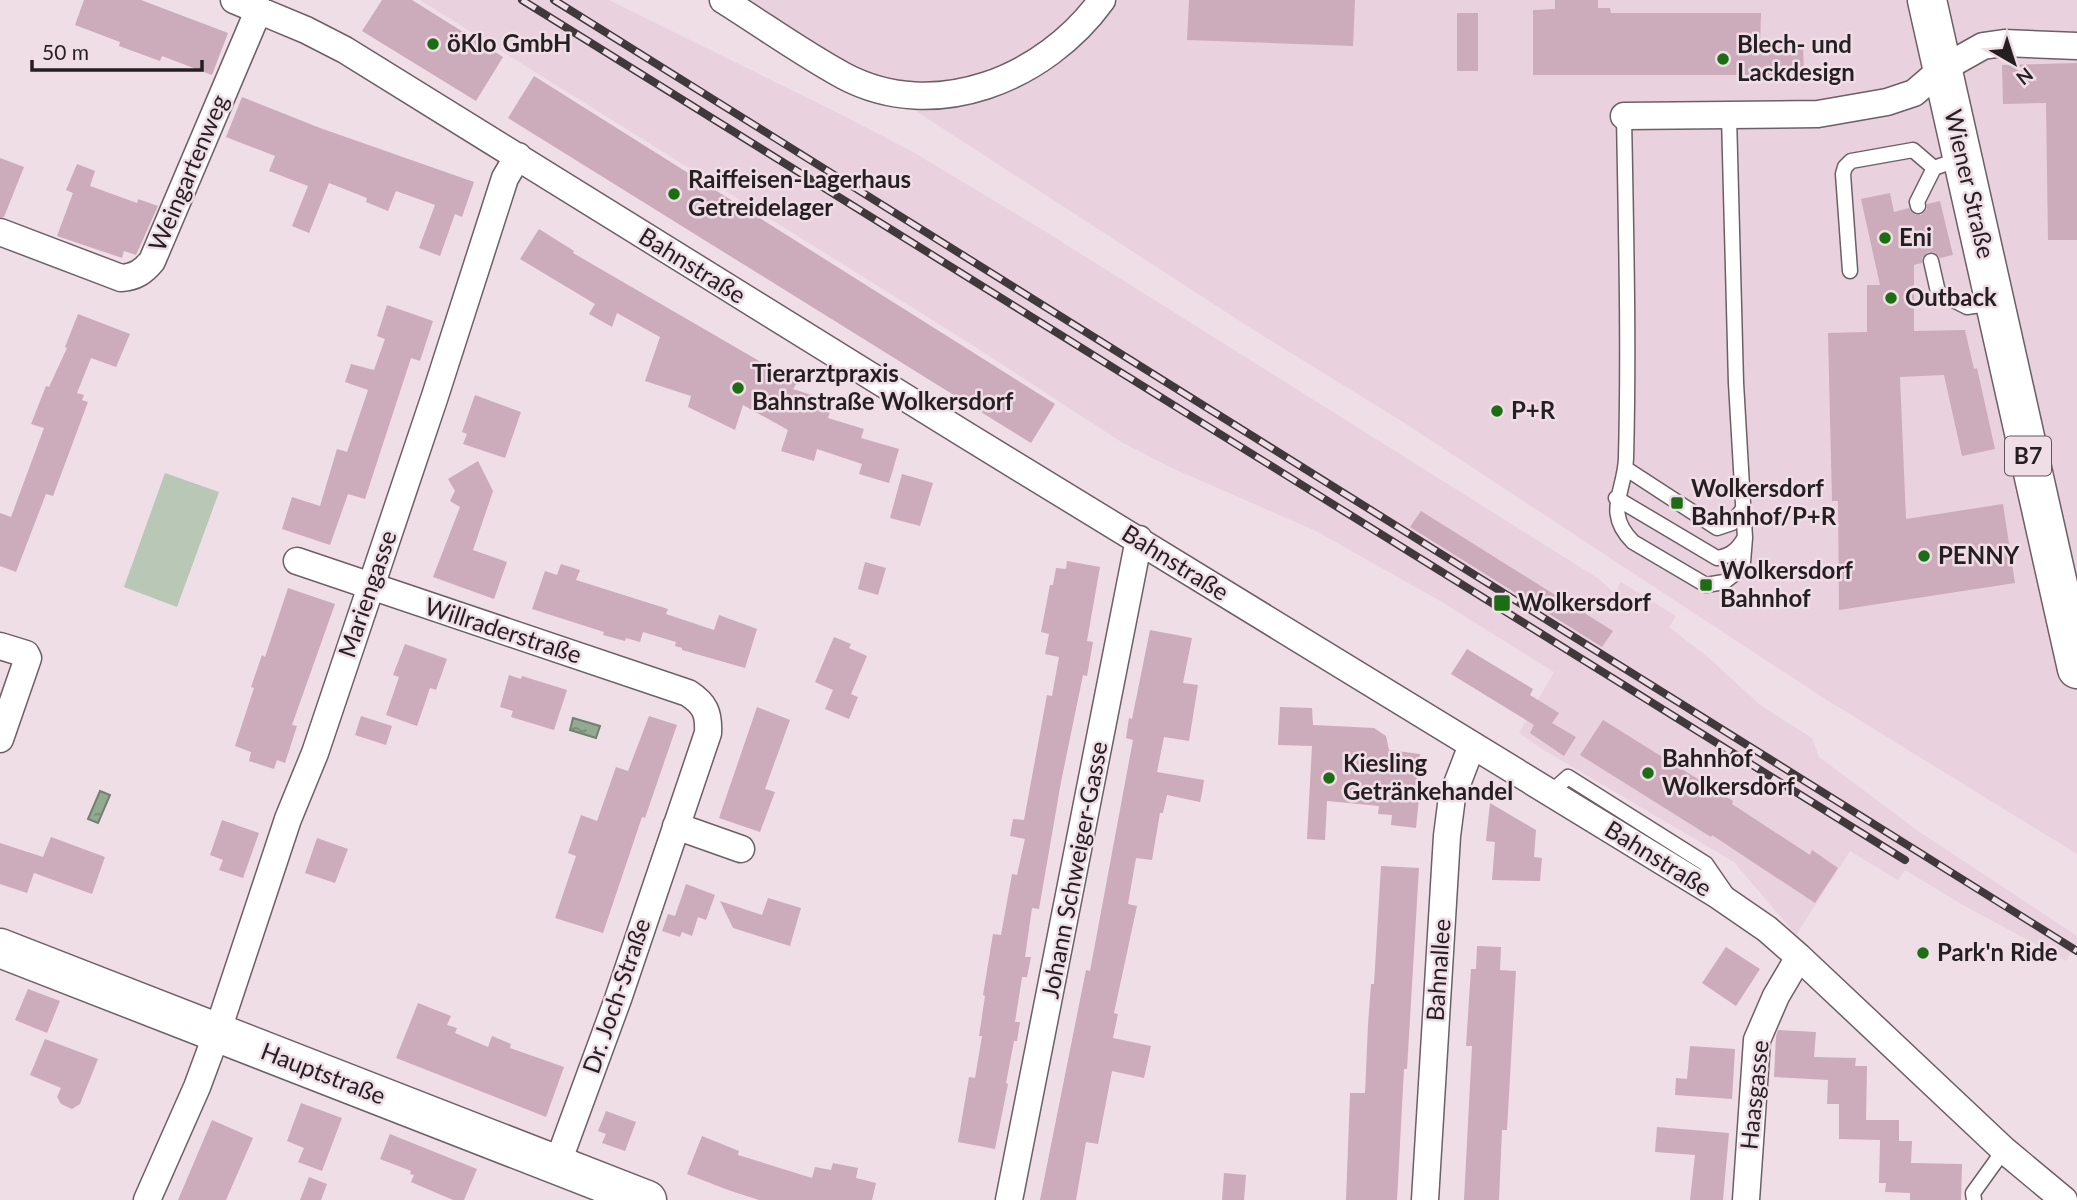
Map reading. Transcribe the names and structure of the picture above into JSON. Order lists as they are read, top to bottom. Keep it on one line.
{"streets":{"main road":["Wiener Straße","B7","Hauptstraße"],"street":["Weingartenweg","Bahnstraße","Mariengasse","Willraderstraße","Johann Schweiger-Gasse","Bahnallee","Dr. Joch-Straße","Haasgasse"]},"crossings":[["Weingartenweg","Bahnstraße"],["Bahnstraße","Mariengasse"],["Bahnstraße","Johann Schweiger-Gasse"],["Bahnstraße","Bahnallee"],["Bahnstraße","Haasgasse"],["Mariengasse","Willraderstraße"],["Mariengasse","Hauptstraße"],["Willraderstraße","Dr. Joch-Straße"],["Dr. Joch-Straße","Hauptstraße"]],"places":{"other":["öKlo GmbH","Blech- und Lackdesign","Raiffeisen-Lagerhaus Getreidelager","Eni","Outback","Tierarztpraxis Bahnstraße Wolkersdorf","P+R","PENNY","Bahnhof Wolkersdorf","Kiesling Getränkehandel","Park'n Ride"],"transit":["Wolkersdorf Bahnhof/P+R","Wolkersdorf Bahnhof","Wolkersdorf"]},"scale_bar":"50 m","north":"bottom right"}
